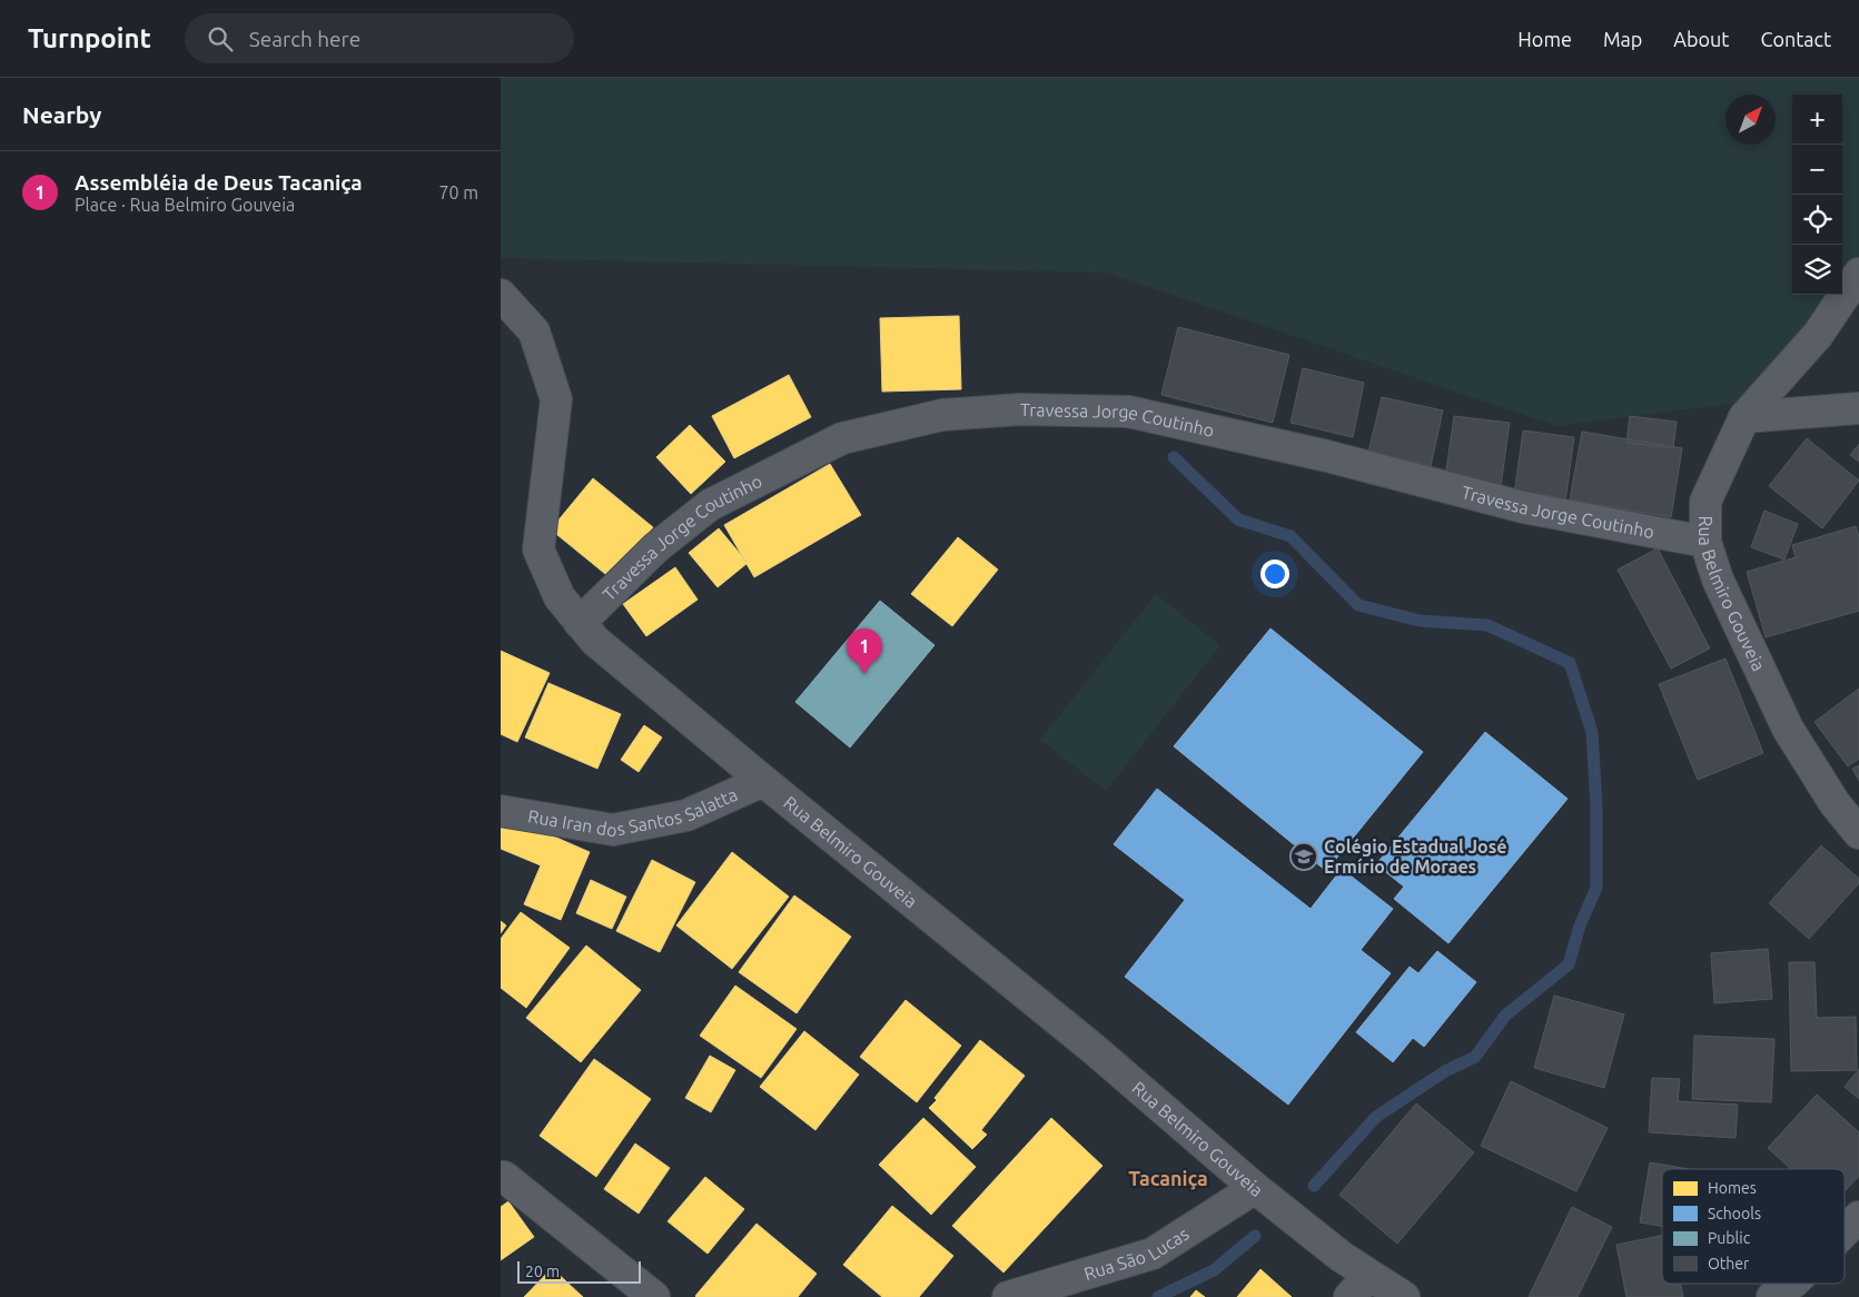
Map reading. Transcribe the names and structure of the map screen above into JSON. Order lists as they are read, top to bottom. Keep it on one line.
{"streets":{"street":["Travessa Jorge Coutinho","Rua Belmiro Gouveia","Rua Iran dos Santos Salatta","Rua São Lucas"]},"crossings":[["Travessa Jorge Coutinho","Rua Belmiro Gouveia"],["Rua Belmiro Gouveia","Rua Iran dos Santos Salatta"],["Rua Belmiro Gouveia","Rua São Lucas"]],"districts":["Tacaniça"],"places":{"school or university":["Colégio Estadual José Ermírio de Moraes"]},"legend":["Homes","Schools","Public","Other"],"scale_bar":"20 m","north":"top right","page":{"header":"Turnpoint","search":"Search here","nav":["Home","Map","About","Contact"],"heading":"Nearby","map_buttons":["+","−"],"list":[{"mark":"1","name":"Assembléia de Deus Tacaniça","note":"Place · Rua Belmiro Gouveia","value":"70 m"}],"pins":"1","scale":"20 m"}}
